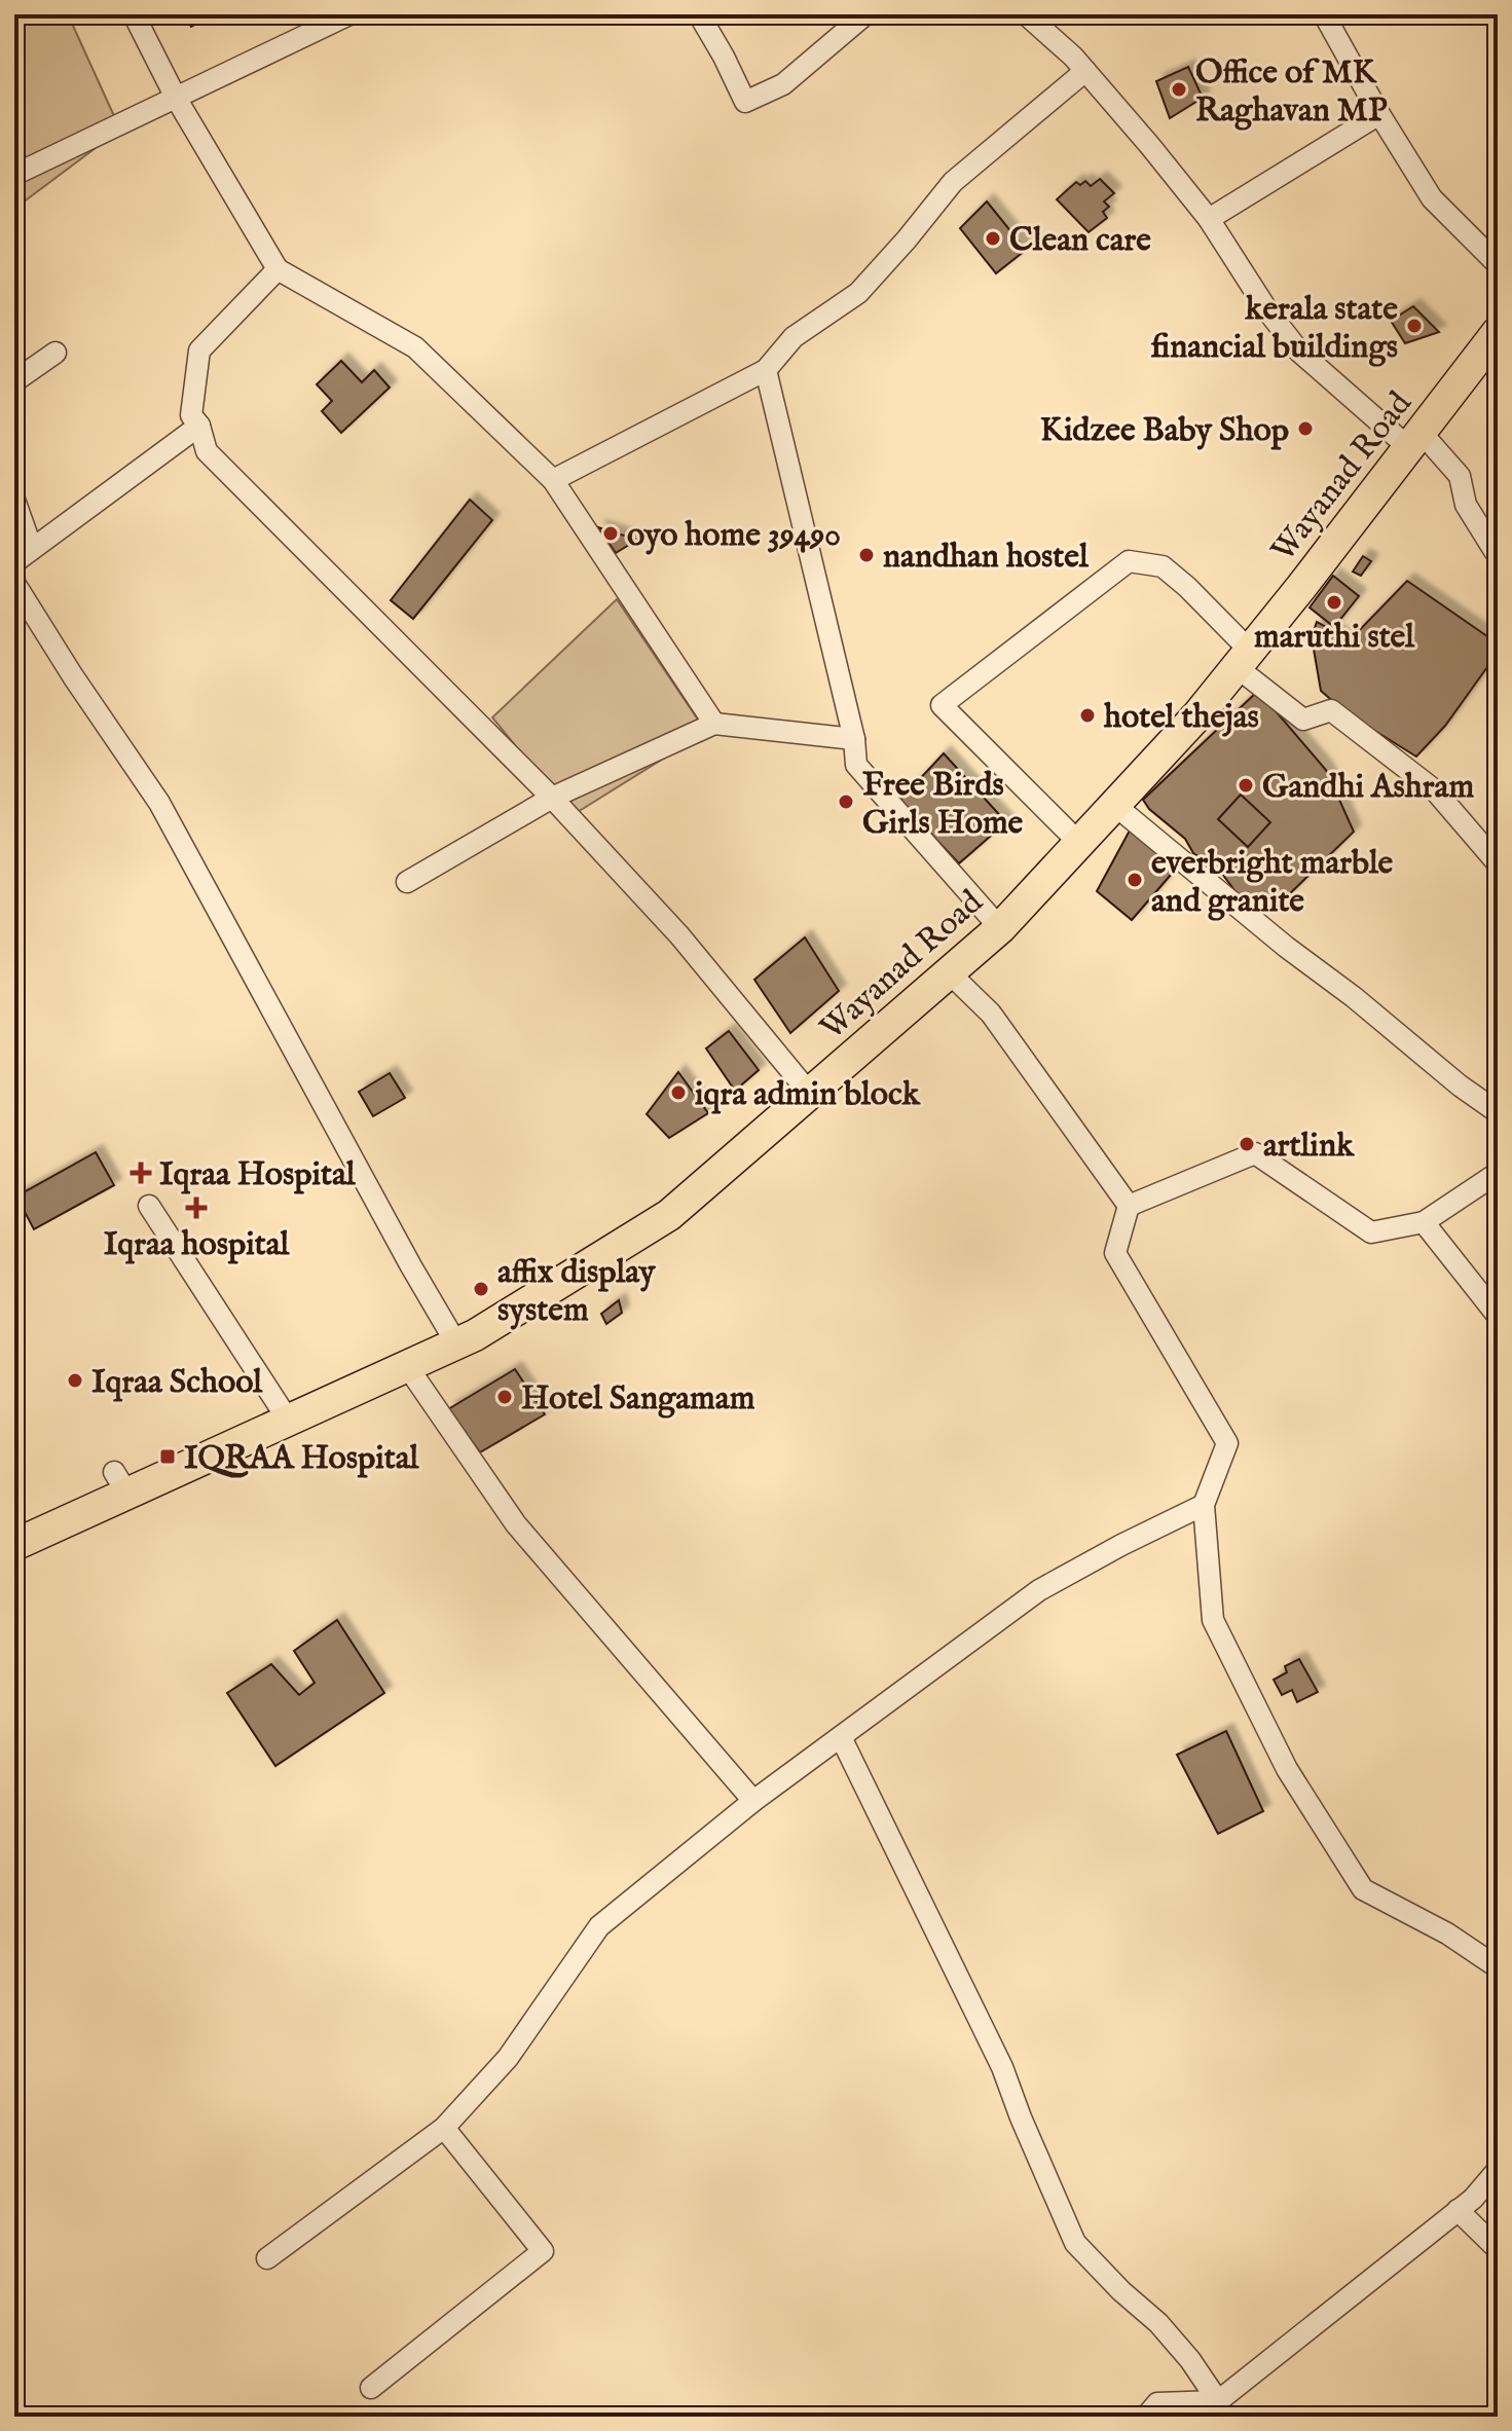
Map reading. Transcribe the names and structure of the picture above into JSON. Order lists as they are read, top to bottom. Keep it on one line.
{"streets":{"main road":["Wayanad Road"]},"places":{"other":["Office of MK Raghavan MP","Clean care","kerala state financial buildings","Kidzee Baby Shop","oyo home 39490","nandhan hostel","maruthi stel","hotel thejas","Gandhi Ashram","Free Birds Girls Home","everbright marble and granite","iqra admin block","artlink","affix display system","Iqraa School","Hotel Sangamam"],"health":["Iqraa Hospital","Iqraa hospital"],"transit":["IQRAA Hospital"]}}
